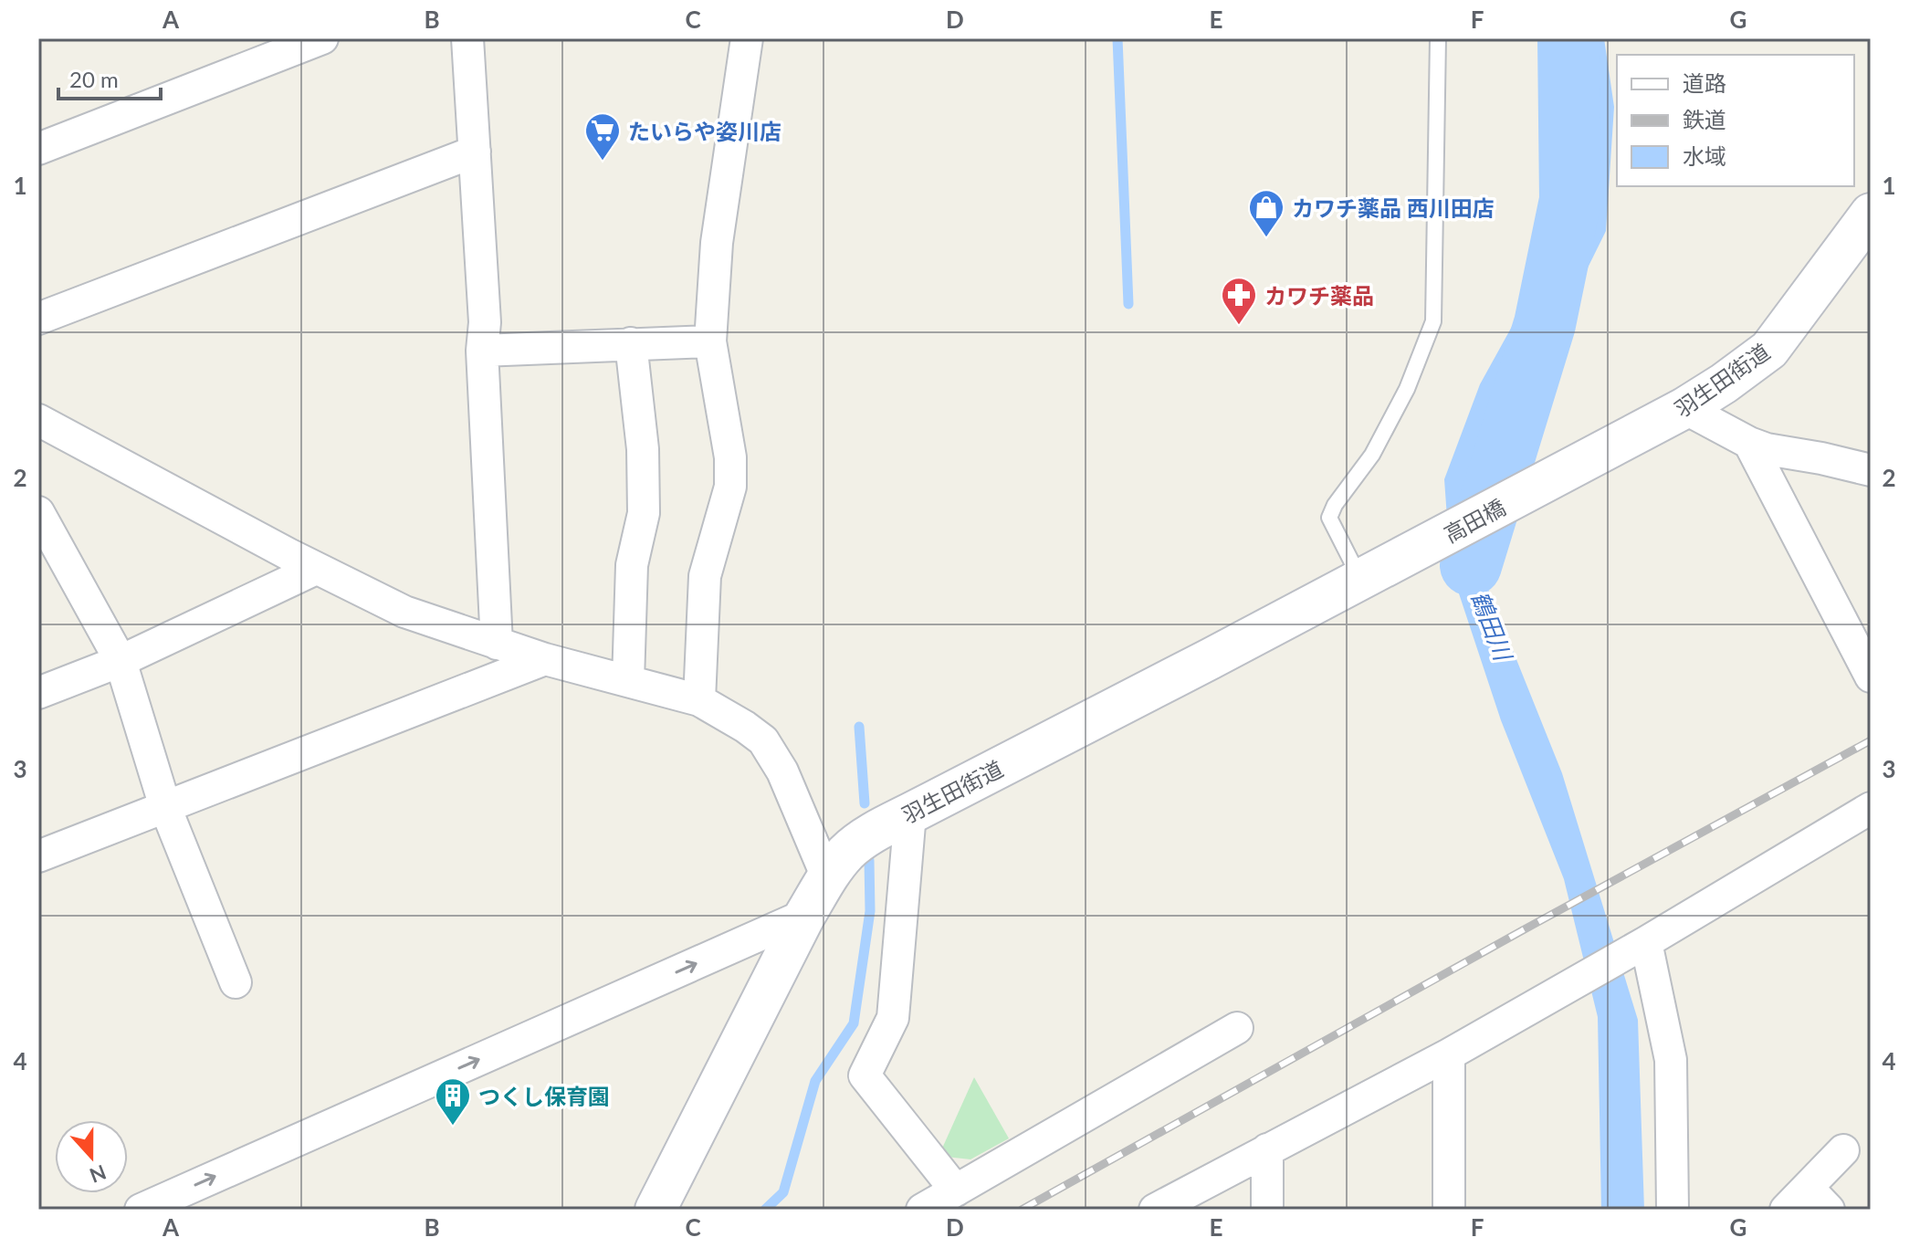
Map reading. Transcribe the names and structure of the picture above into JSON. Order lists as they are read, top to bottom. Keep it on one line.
{"streets":{"main road":["羽生田街道","高田橋"]},"crossings":[["羽生田街道","高田橋"]],"water":["鶴田川"],"places":{"supermarket":["たいらや姿川店"],"shop":["カワチ薬品 西川田店"],"pharmacy":["カワチ薬品"],"building":["つくし保育園"]},"legend":["道路","鉄道","水域"],"scale_bar":"20 m","north":"bottom","grid":{"columns":["A","B","C","D","E","F","G"],"rows":["1","2","3","4"]}}
